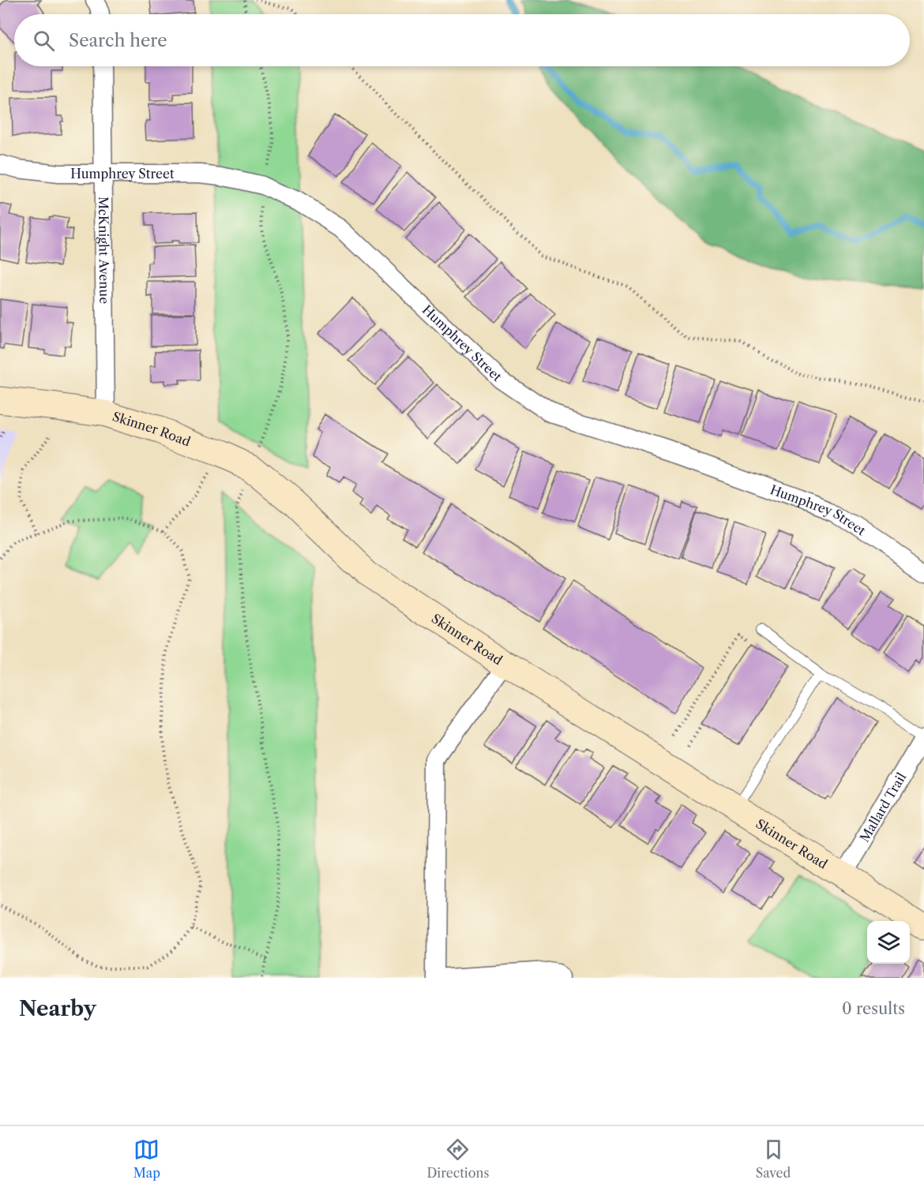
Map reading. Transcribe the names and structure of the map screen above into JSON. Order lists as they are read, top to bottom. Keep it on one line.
{"streets":{"street":["Humphrey Street","McKnight Avenue","Skinner Road","Mallard Trail"]},"crossings":[["Humphrey Street","McKnight Avenue"],["McKnight Avenue","Skinner Road"],["Skinner Road","Mallard Trail"]],"page":{"search":"Search here","heading":["Nearby","0 results"],"nav":["Map","Directions","Saved"]}}
